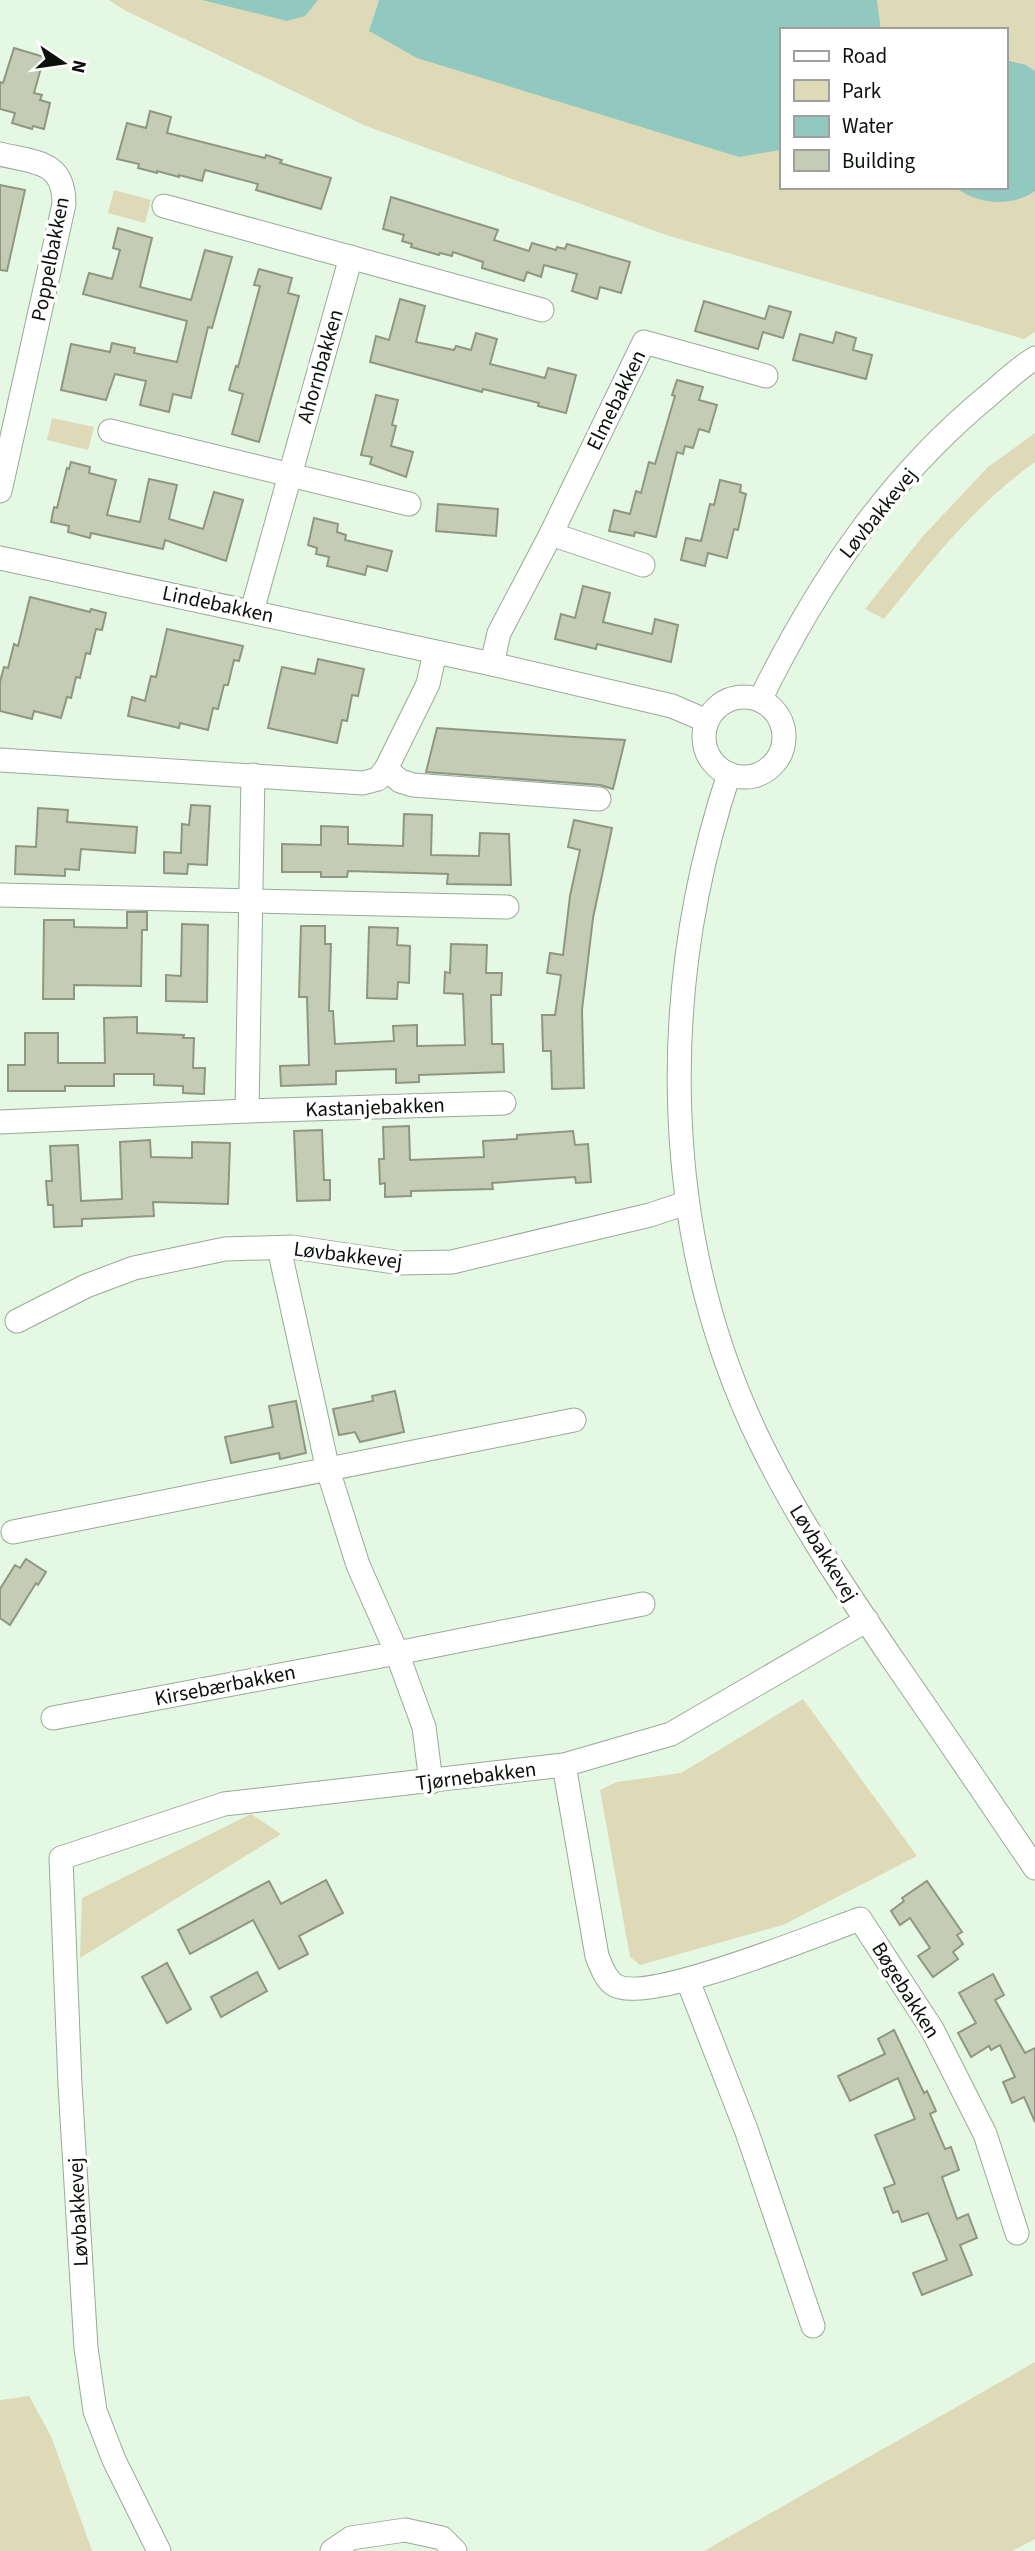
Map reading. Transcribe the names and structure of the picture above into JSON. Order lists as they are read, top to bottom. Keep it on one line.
{"streets":{"street":["Poppelbakken","Ahornbakken","Elmebakken","Løvbakkevej","Lindebakken","Kastanjebakken","Kirsebærbakken","Tjørnebakken","Bøgebakken"]},"crossings":[["Ahornbakken","Lindebakken"],["Elmebakken","Lindebakken"],["Løvbakkevej","Lindebakken"],["Løvbakkevej","Tjørnebakken"],["Tjørnebakken","Bøgebakken"]],"legend":["Road","Park","Water","Building"],"north":"right"}
